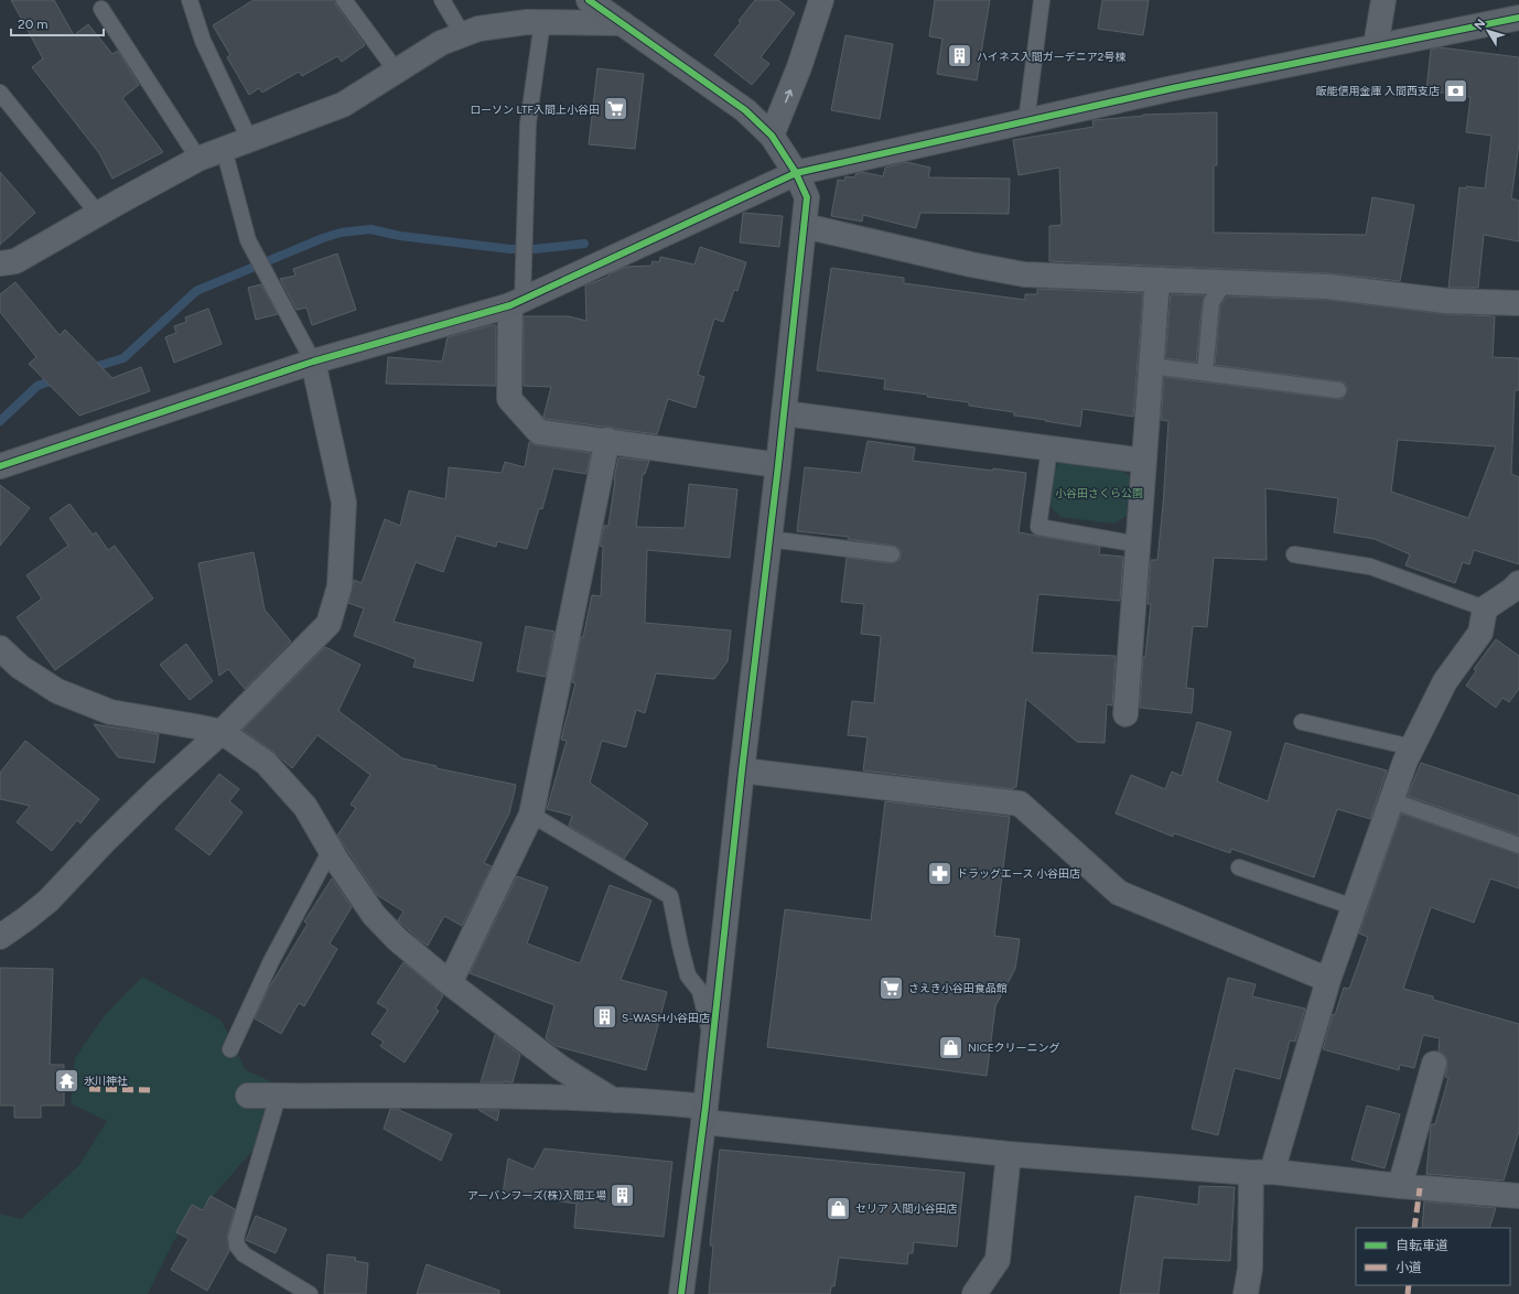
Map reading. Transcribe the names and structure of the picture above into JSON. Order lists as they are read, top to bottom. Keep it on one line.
{"parks":["小谷田さくら公園"],"places":{"building":["ハイネス入間ガーデニア2号棟","S-WASH小谷田店","アーバンフーズ(株)入間工場"],"bank":["飯能信用金庫 入間西支店"],"supermarket":["ローソン LTF入間上小谷田","さえき小谷田食品館"],"pharmacy":["ドラッグエース 小谷田店"],"shop":["NICEクリーニング","セリア 入間小谷田店"],"temple":["氷川神社"]},"legend":["自転車道","小道"],"scale_bar":"20 m","north":"top left"}
